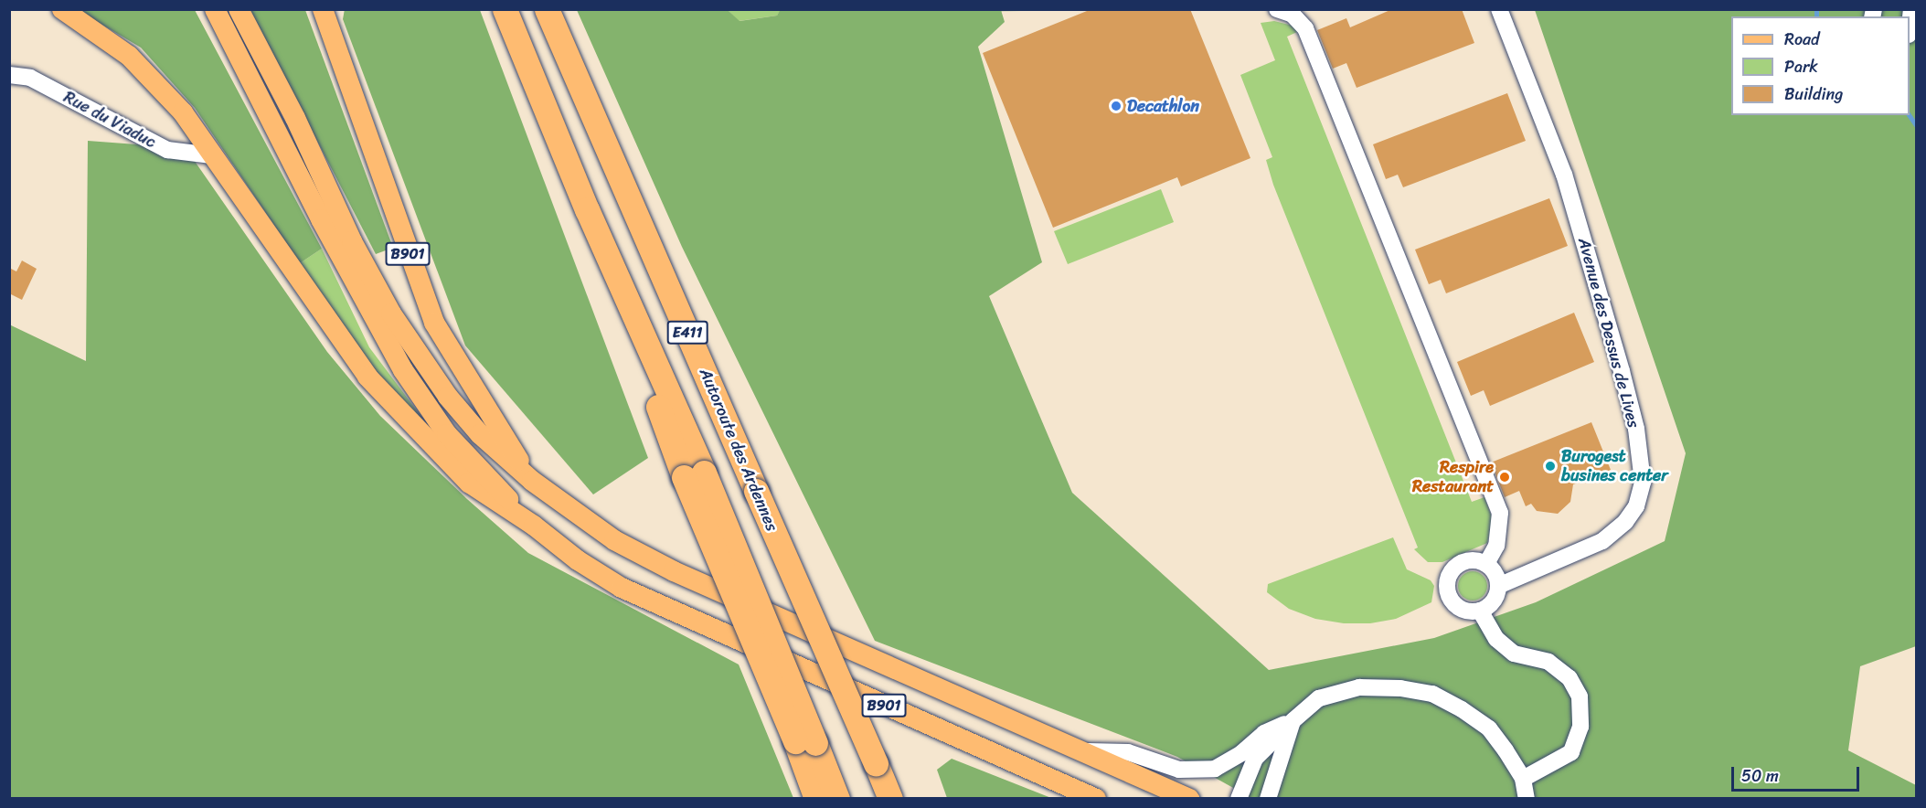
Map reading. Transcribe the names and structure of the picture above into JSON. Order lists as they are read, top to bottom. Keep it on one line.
{"streets":{"highway":["E411","Autoroute des Ardennes"],"main road":["B901"],"street":["Rue du Viaduc","Avenue des Dessus de Lives"]},"crossings":[["Rue du Viaduc","B901"]],"places":["Decathlon","Burogest busines center","Respire Restaurant"],"legend":["Road","Park","Building"],"scale_bar":"50 m"}
